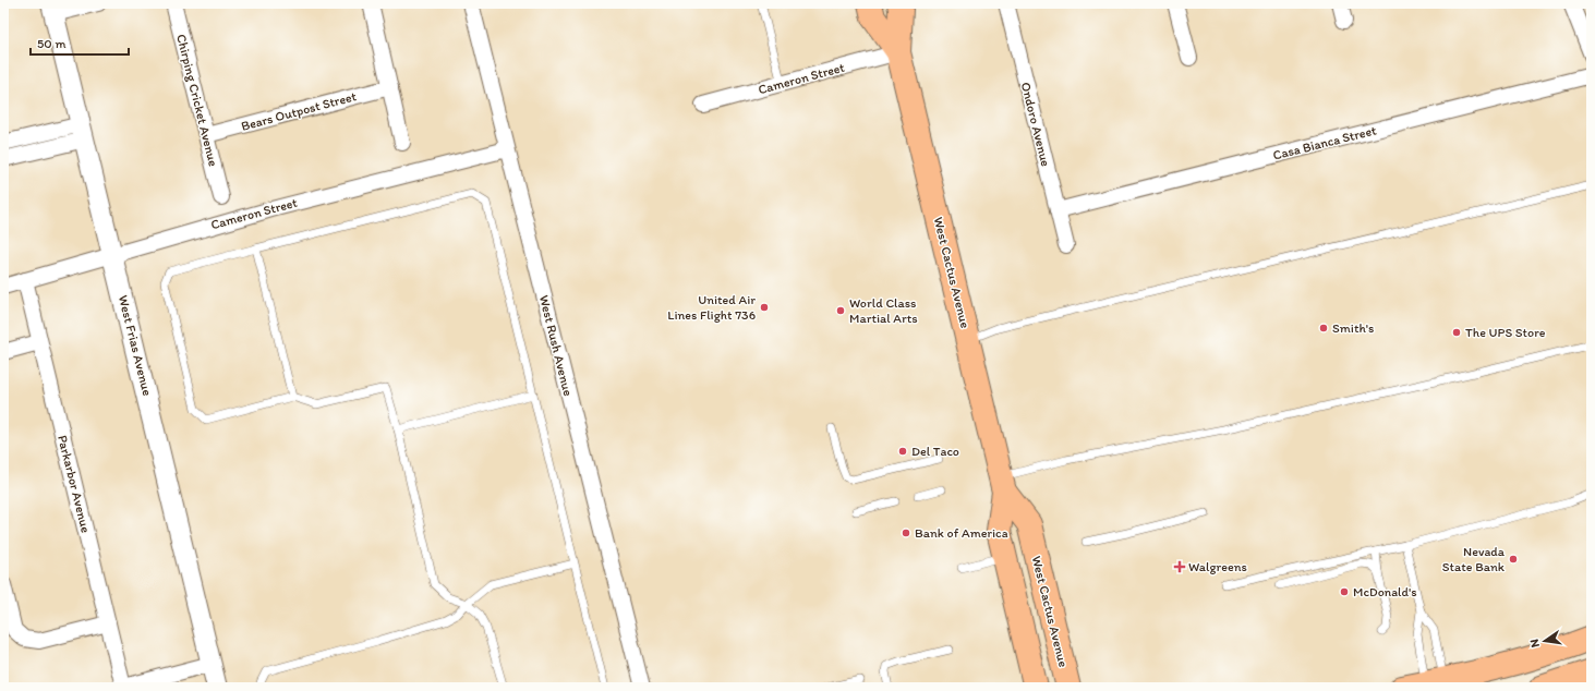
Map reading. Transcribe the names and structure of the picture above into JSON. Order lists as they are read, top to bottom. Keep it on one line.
{"streets":{"main road":["West Cactus Avenue"],"street":["Cameron Street","Chirping Cricket Avenue","Bears Outpost Street","Ondoro Avenue","Casa Bianca Street","West Frias Avenue","West Rush Avenue","Parkarbor Avenue"]},"crossings":[["Cameron Street","West Cactus Avenue"],["Cameron Street","West Frias Avenue"],["Cameron Street","West Rush Avenue"],["Cameron Street","Parkarbor Avenue"],["Chirping Cricket Avenue","Bears Outpost Street"],["Ondoro Avenue","Casa Bianca Street"]],"places":{"other":["United Air Lines Flight 736","World Class Martial Arts","Smith's","The UPS Store","Del Taco","Bank of America","Nevada State Bank","McDonald's"],"health":["Walgreens"]},"scale_bar":"50 m","north":"left"}
